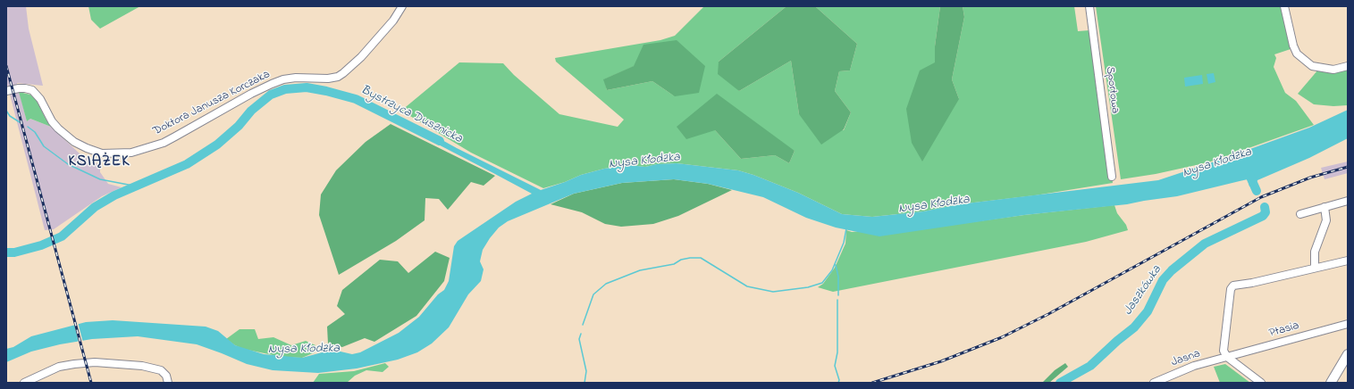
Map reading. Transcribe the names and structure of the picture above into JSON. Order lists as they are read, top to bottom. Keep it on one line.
{"streets":{"street":["Sportowa","Doktora Janusza Korczaka","Ptasia","Jasna"]},"crossings":[["Ptasia","Jasna"]],"districts":["KSIĄŻEK"],"water":["Bystrzyca Dusznicka","Nysa Kłodzka","Jaszkówka"]}
